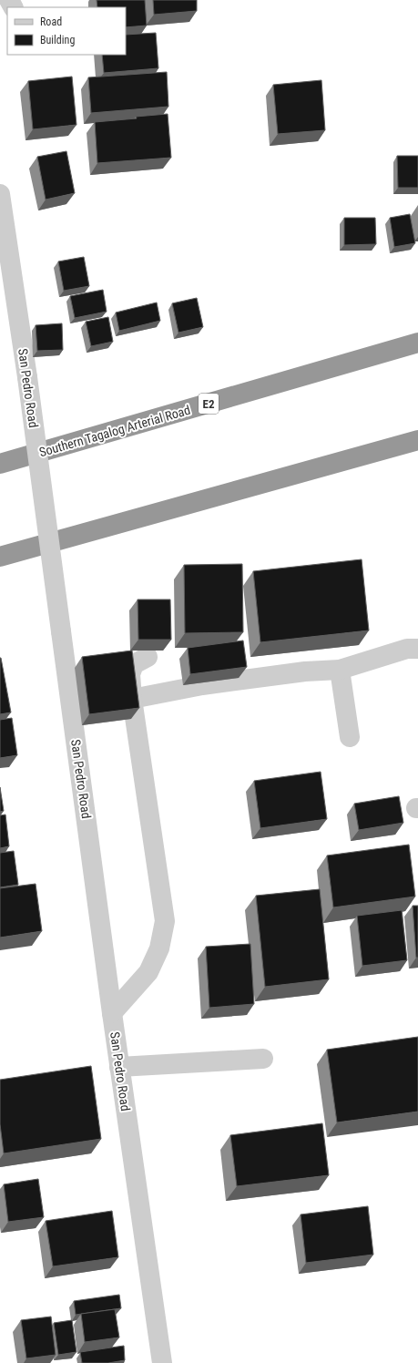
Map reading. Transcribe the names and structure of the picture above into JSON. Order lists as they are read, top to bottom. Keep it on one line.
{"streets":{"highway":["E2","Southern Tagalog Arterial Road"],"street":["San Pedro Road"]},"legend":["Road","Building"]}
